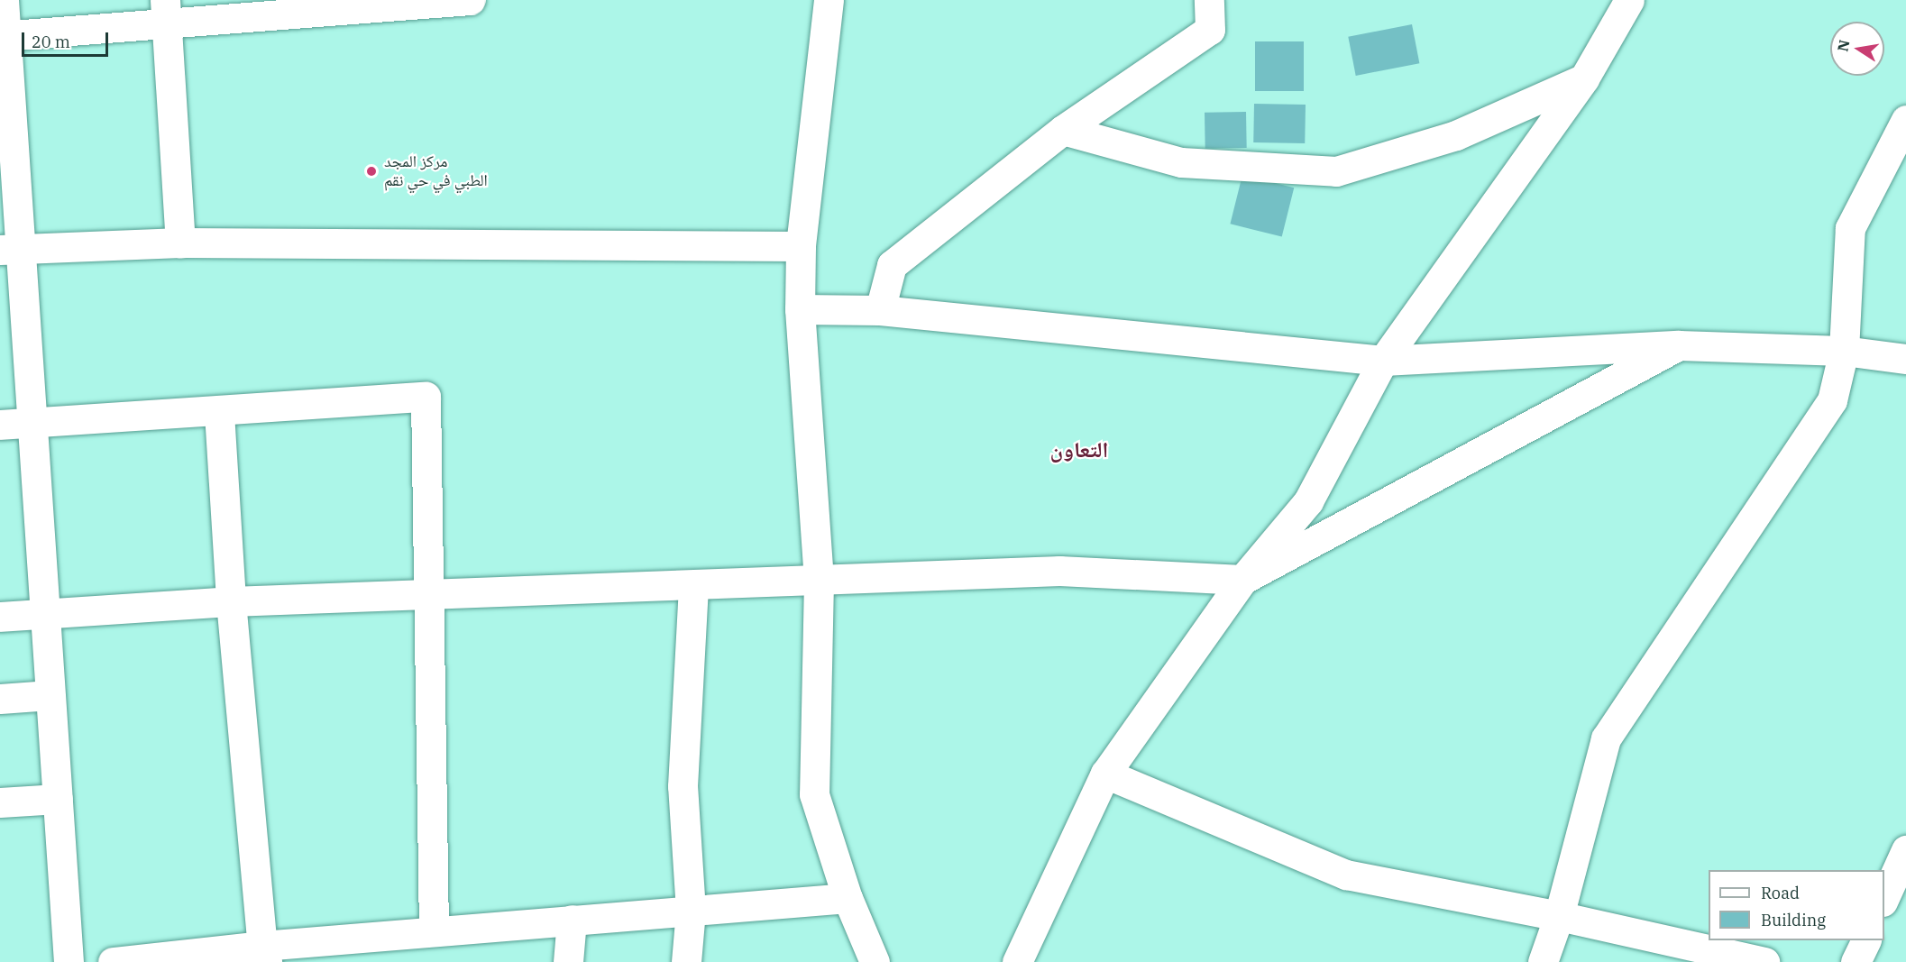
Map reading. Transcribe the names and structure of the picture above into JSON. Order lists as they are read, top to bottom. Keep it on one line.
{"districts":["التعاون"],"places":["مركز المجد الطبي في حي نقم"],"legend":["Road","Building"],"scale_bar":"20 m","north":"left"}
